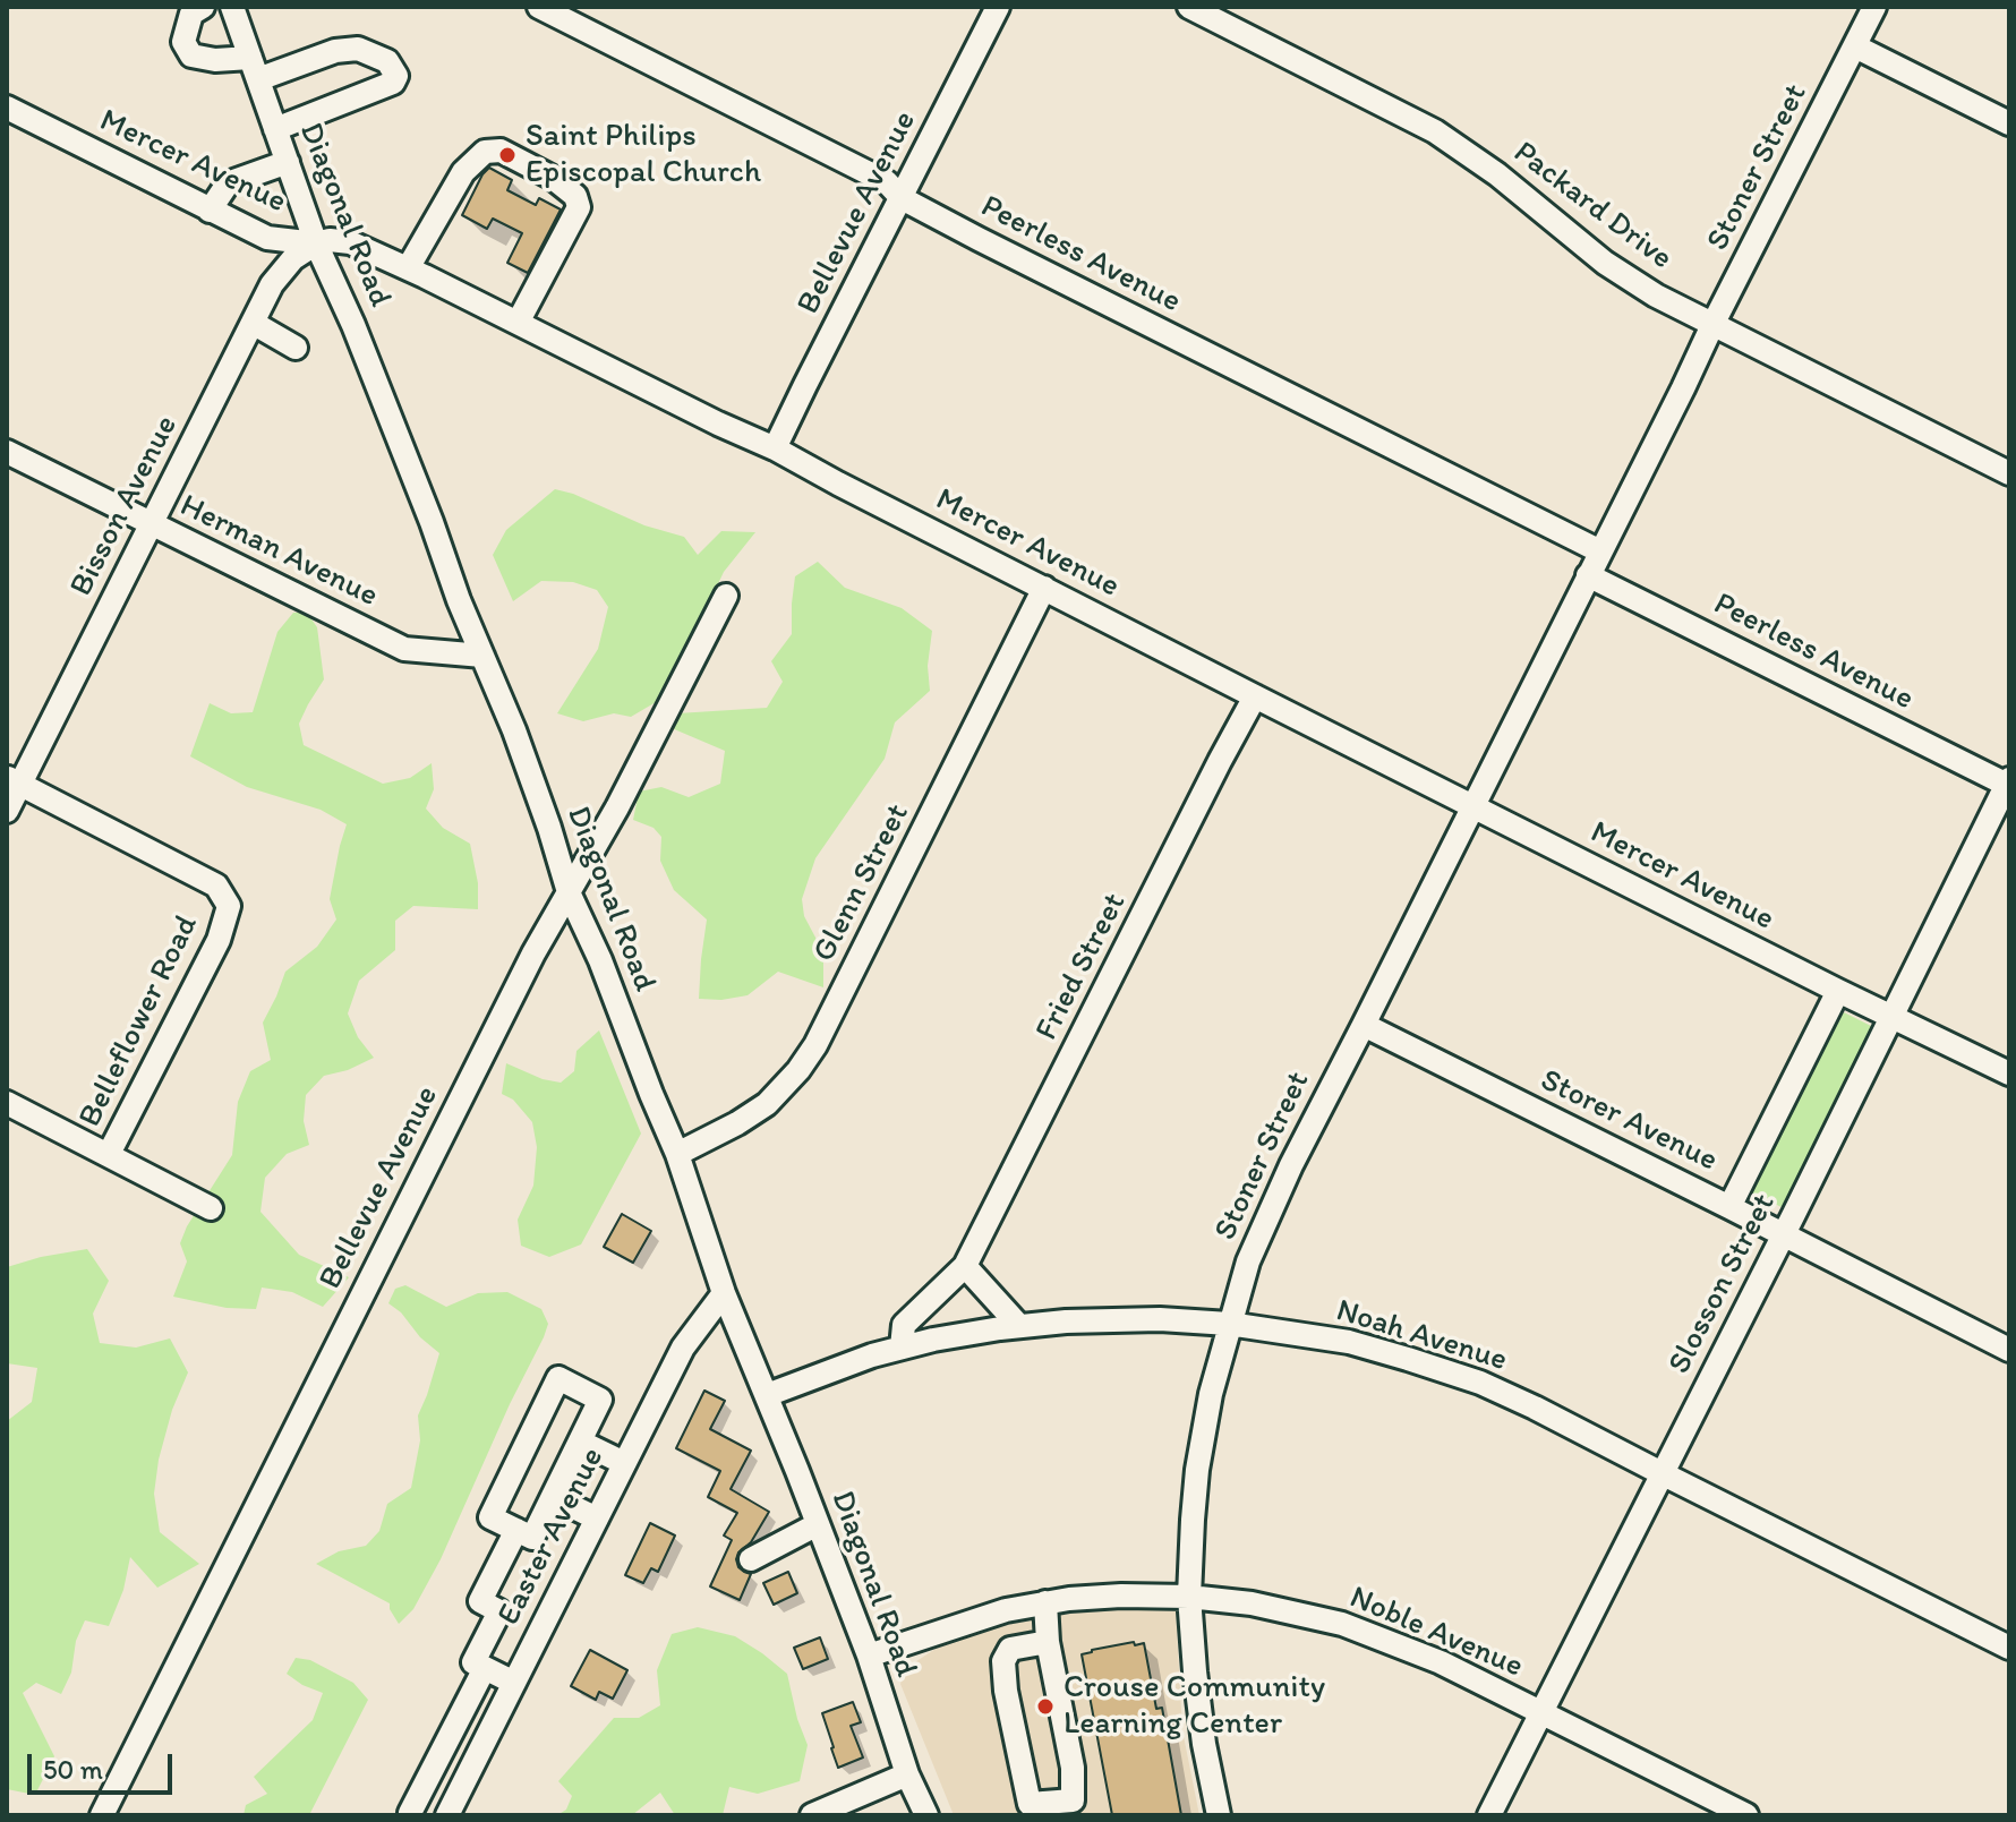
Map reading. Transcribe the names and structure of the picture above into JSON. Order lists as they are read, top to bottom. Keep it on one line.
{"streets":{"street":["Mercer Avenue","Stoner Street","Packard Drive","Bellevue Avenue","Diagonal Road","Peerless Avenue","Bisson Avenue","Herman Avenue","Glenn Street","Fried Street","Belleflower Road","Storer Avenue","Slosson Street","Noah Avenue","Easter Avenue","Noble Avenue"]},"crossings":[["Mercer Avenue","Stoner Street"],["Mercer Avenue","Bellevue Avenue"],["Mercer Avenue","Diagonal Road"],["Mercer Avenue","Bisson Avenue"],["Mercer Avenue","Glenn Street"],["Mercer Avenue","Fried Street"],["Mercer Avenue","Slosson Street"],["Stoner Street","Packard Drive"],["Stoner Street","Peerless Avenue"],["Stoner Street","Storer Avenue"],["Stoner Street","Noah Avenue"],["Stoner Street","Noble Avenue"],["Bellevue Avenue","Diagonal Road"],["Bellevue Avenue","Peerless Avenue"],["Diagonal Road","Bisson Avenue"],["Diagonal Road","Herman Avenue"],["Diagonal Road","Glenn Street"],["Diagonal Road","Noah Avenue"],["Diagonal Road","Easter Avenue"],["Diagonal Road","Noble Avenue"],["Peerless Avenue","Slosson Street"],["Bisson Avenue","Herman Avenue"],["Bisson Avenue","Belleflower Road"],["Fried Street","Noah Avenue"],["Storer Avenue","Slosson Street"],["Slosson Street","Noah Avenue"],["Slosson Street","Noble Avenue"]],"places":["Saint Philips Episcopal Church","Crouse Community Learning Center"],"scale_bar":"50 m"}
